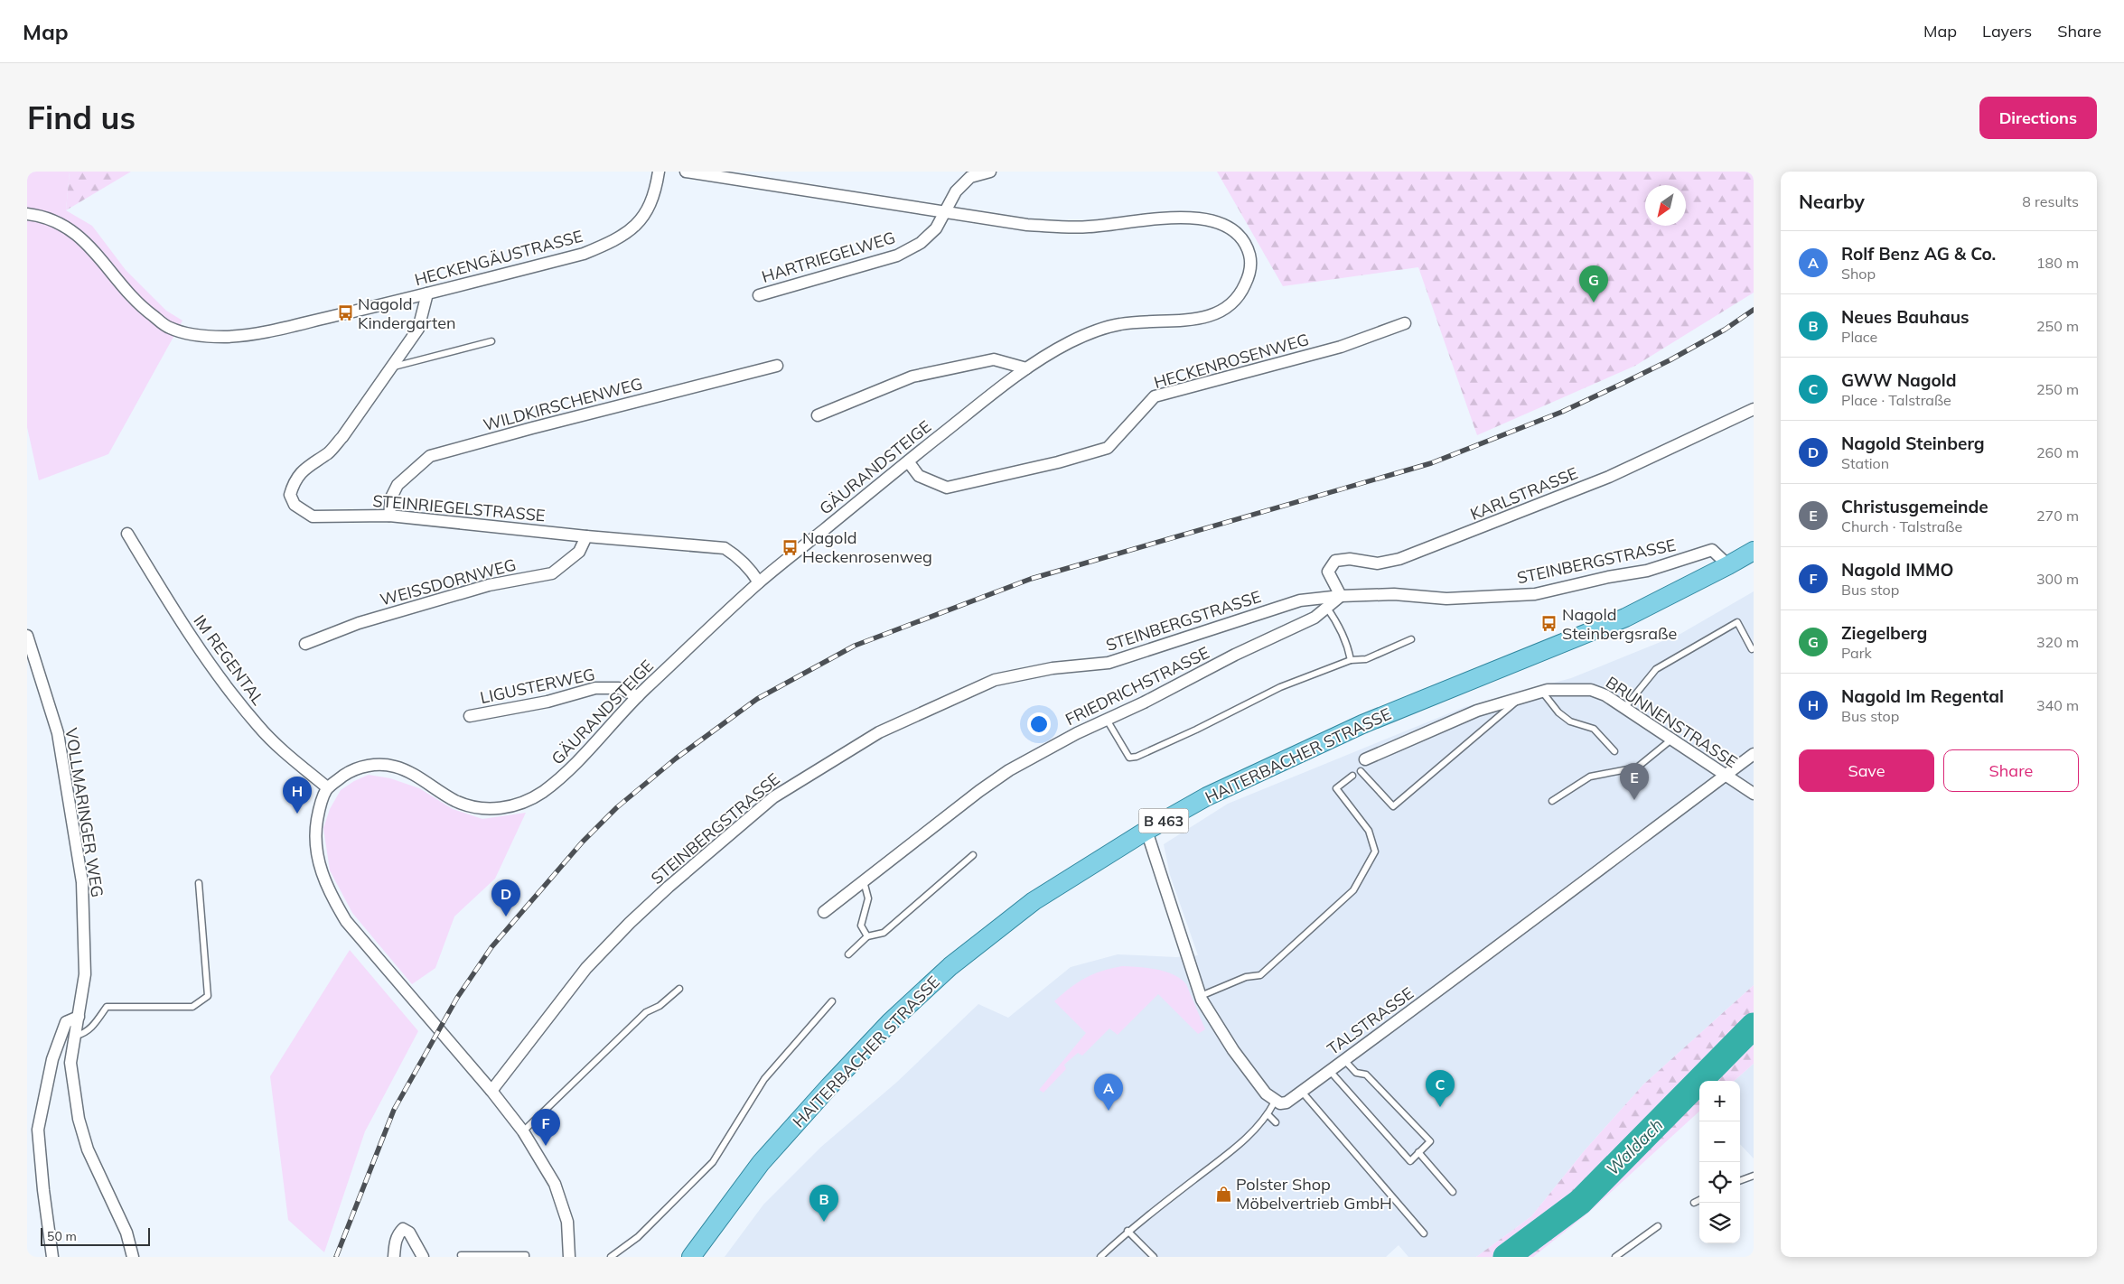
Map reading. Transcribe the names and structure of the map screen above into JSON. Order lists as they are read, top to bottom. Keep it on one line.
{"streets":{"main road":["HAITERBACHER STRASSE","B 463"],"street":["HARTRIEGELWEG","HECKENGÄUSTRASSE","HECKENROSENWEG","WILDKIRSCHENWEG","GÄURANDSTEIGE","KARLSTRASSE","STEINRIEGELSTRASSE","STEINBERGSTRASSE","WEISSDORNWEG","IM REGENTAL","LIGUSTERWEG","FRIEDRICHSTRASSE","BRUNNENSTRASSE","VOLLMARINGER WEG","TALSTRASSE"]},"crossings":[["HARTRIEGELWEG","GÄURANDSTEIGE"],["HECKENGÄUSTRASSE","STEINRIEGELSTRASSE"],["HECKENROSENWEG","GÄURANDSTEIGE"],["WILDKIRSCHENWEG","STEINRIEGELSTRASSE"],["GÄURANDSTEIGE","STEINRIEGELSTRASSE"],["GÄURANDSTEIGE","IM REGENTAL"],["GÄURANDSTEIGE","LIGUSTERWEG"],["KARLSTRASSE","STEINBERGSTRASSE"],["KARLSTRASSE","FRIEDRICHSTRASSE"],["STEINRIEGELSTRASSE","WEISSDORNWEG"],["STEINBERGSTRASSE","FRIEDRICHSTRASSE"],["STEINBERGSTRASSE","HAITERBACHER STRASSE"],["BRUNNENSTRASSE","TALSTRASSE"]],"water":["Waldach"],"places":{"bus stop":["Nagold Kindergarten","Nagold Heckenrosenweg","Nagold Steinbergsraße"],"shop":["Polster Shop Möbelvertrieb GmbH"]},"scale_bar":"50 m","north":"bottom left","page":{"header":"Map","nav":["Map","Layers","Share"],"buttons":["Directions",["Save","Share"]],"title":"Find us","heading":["Nearby","8 results"],"list":[{"mark":"A","name":"Rolf Benz AG & Co.","note":"Shop","value":"180 m"},{"mark":"B","name":"Neues Bauhaus","note":"Place","value":"250 m"},{"mark":"C","name":"GWW Nagold","note":"Place · Talstraße","value":"250 m"},{"mark":"D","name":"Nagold Steinberg","note":"Station","value":"260 m"},{"mark":"E","name":"Christusgemeinde","note":"Church · Talstraße","value":"270 m"},{"mark":"F","name":"Nagold IMMO","note":"Bus stop","value":"300 m"},{"mark":"G","name":"Ziegelberg","note":"Park","value":"320 m"},{"mark":"H","name":"Nagold Im Regental","note":"Bus stop","value":"340 m"}],"pins":["G","E","H","D","C","A","F","B"],"map_buttons":["+","−"],"scale":"50 m"}}
